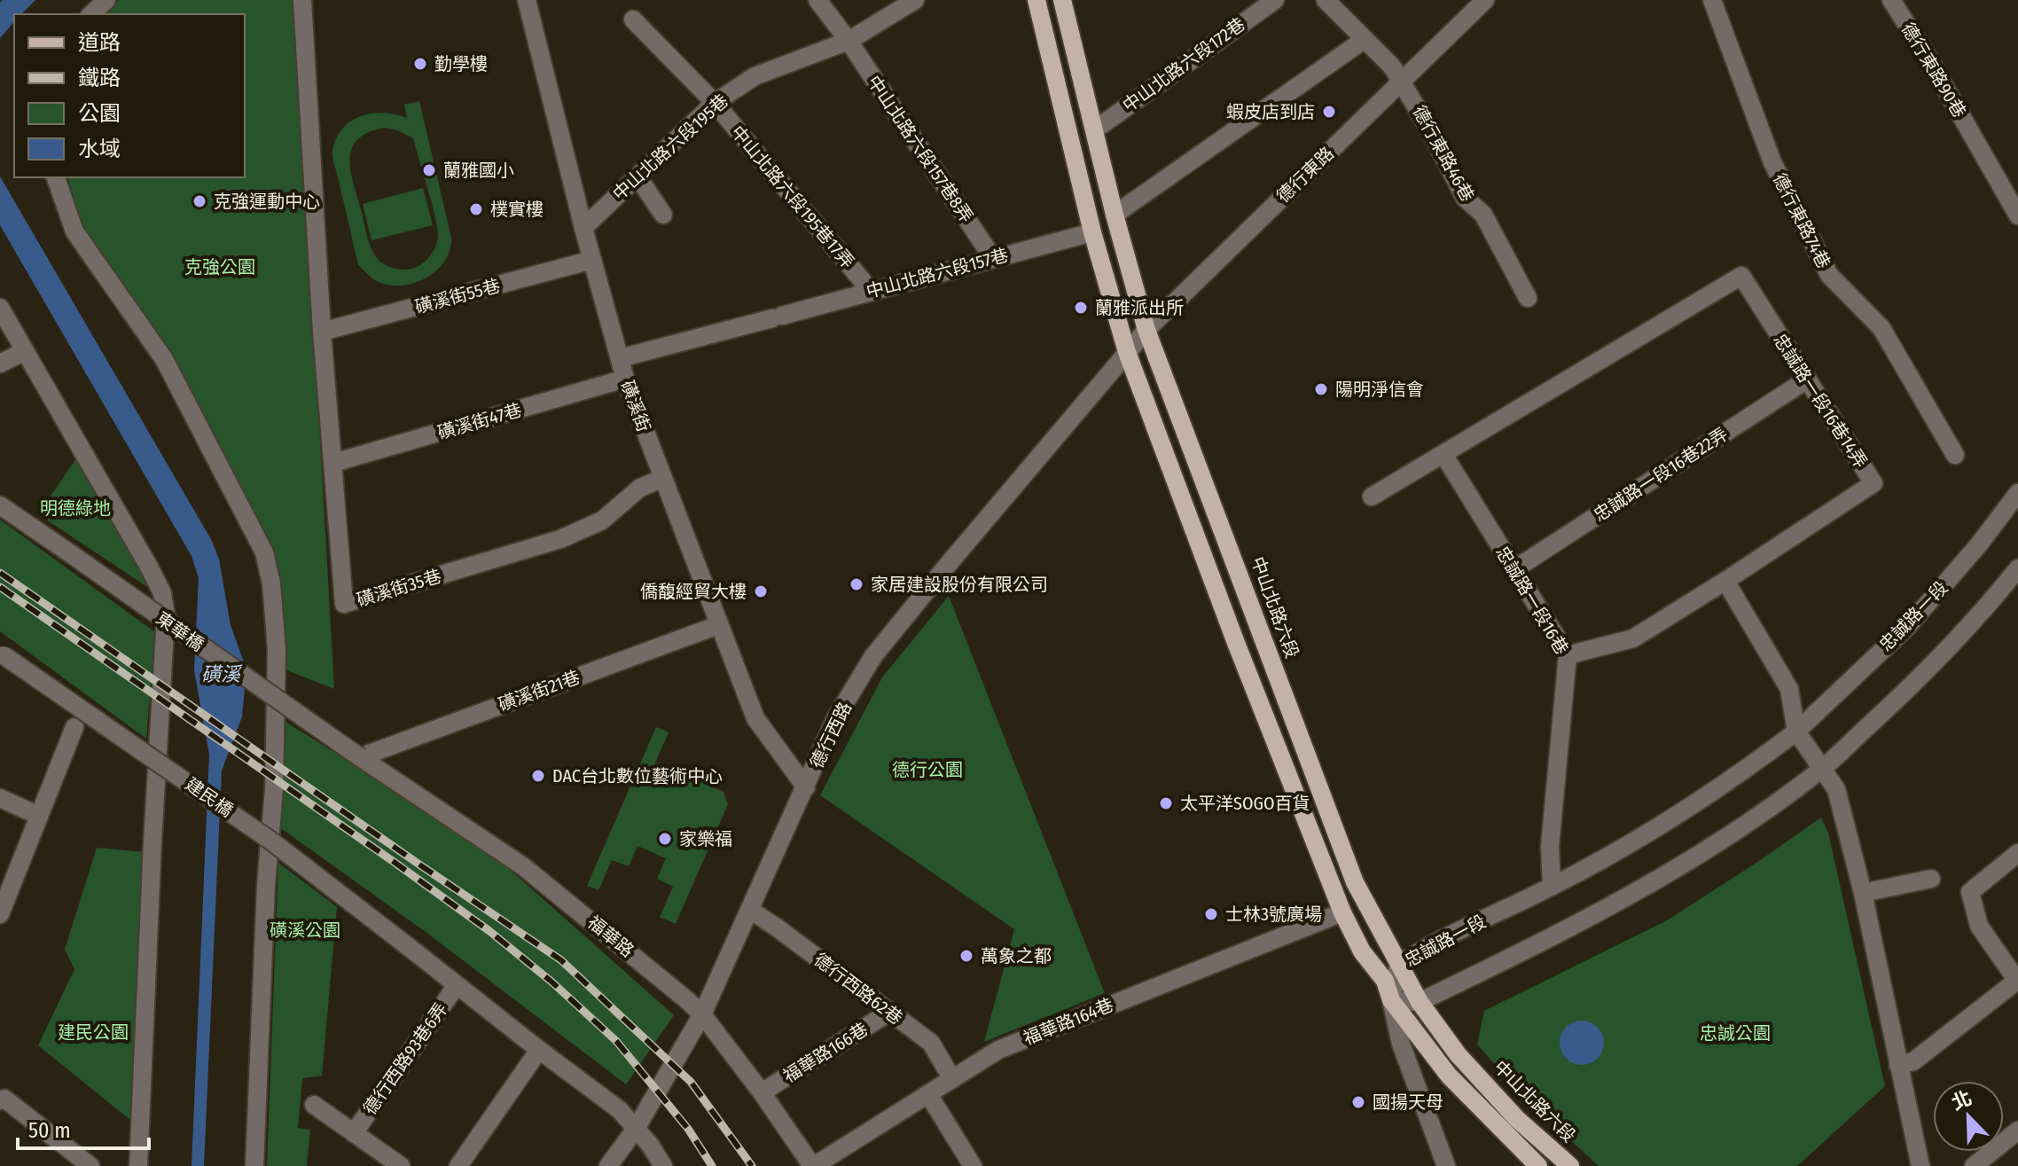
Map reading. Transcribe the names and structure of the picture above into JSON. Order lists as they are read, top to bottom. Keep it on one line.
{"streets":{"main road":["中山北路六段"],"street":["中山北路六段172巷","德行東路90巷","中山北路六段195巷","中山北路六段157巷8弄","德行東路46巷","德行東路","中山北路六段195巷17弄","德行東路74巷","中山北路六段157巷","磺溪街55巷","忠誠路一段16巷14弄","磺溪街","磺溪街47巷","忠誠路一段16巷22弄","磺溪街35巷","忠誠路一段16巷","忠誠路一段","東華橋","磺溪街21巷","德行西路","建民橋","福華路","德行西路62巷","福華路164巷","福華路166巷","德行西路93巷6弄"]},"crossings":[["中山北路六段172巷","中山北路六段"],["中山北路六段195巷","中山北路六段157巷8弄"],["中山北路六段195巷","中山北路六段195巷17弄"],["中山北路六段195巷","磺溪街"],["中山北路六段157巷8弄","中山北路六段157巷"],["德行東路46巷","德行東路"],["德行東路","中山北路六段"],["德行東路","德行西路"],["中山北路六段195巷17弄","中山北路六段157巷"],["中山北路六段157巷","磺溪街"],["磺溪街55巷","磺溪街"],["磺溪街55巷","磺溪街35巷"],["忠誠路一段16巷14弄","忠誠路一段16巷22弄"],["忠誠路一段16巷14弄","忠誠路一段16巷"],["磺溪街","磺溪街47巷"],["磺溪街","磺溪街35巷"],["磺溪街","磺溪街21巷"],["磺溪街","德行西路"],["磺溪街47巷","磺溪街35巷"],["忠誠路一段16巷22弄","忠誠路一段16巷"],["忠誠路一段16巷","忠誠路一段"],["中山北路六段","忠誠路一段"],["東華橋","磺溪街21巷"],["東華橋","福華路"],["磺溪街21巷","福華路"],["德行西路","福華路"],["德行西路","德行西路62巷"],["建民橋","德行西路93巷6弄"],["福華路","福華路164巷"],["福華路","福華路166巷"],["德行西路62巷","福華路164巷"],["德行西路62巷","福華路166巷"]],"water":["磺溪"],"parks":["克強公園","明德綠地","德行公園","磺溪公園","建民公園","忠誠公園"],"places":["勤學樓","蝦皮店到店","蘭雅國小","克強運動中心","樸實樓","蘭雅派出所","陽明淨信會","家居建設股份有限公司","僑馥經貿大樓","DAC台北數位藝術中心","太平洋SOGO百貨","家樂福","士林3號廣場","萬象之都","國揚天母"],"legend":["道路","鐵路","公園","水域"],"scale_bar":"50 m","north":"top left"}
